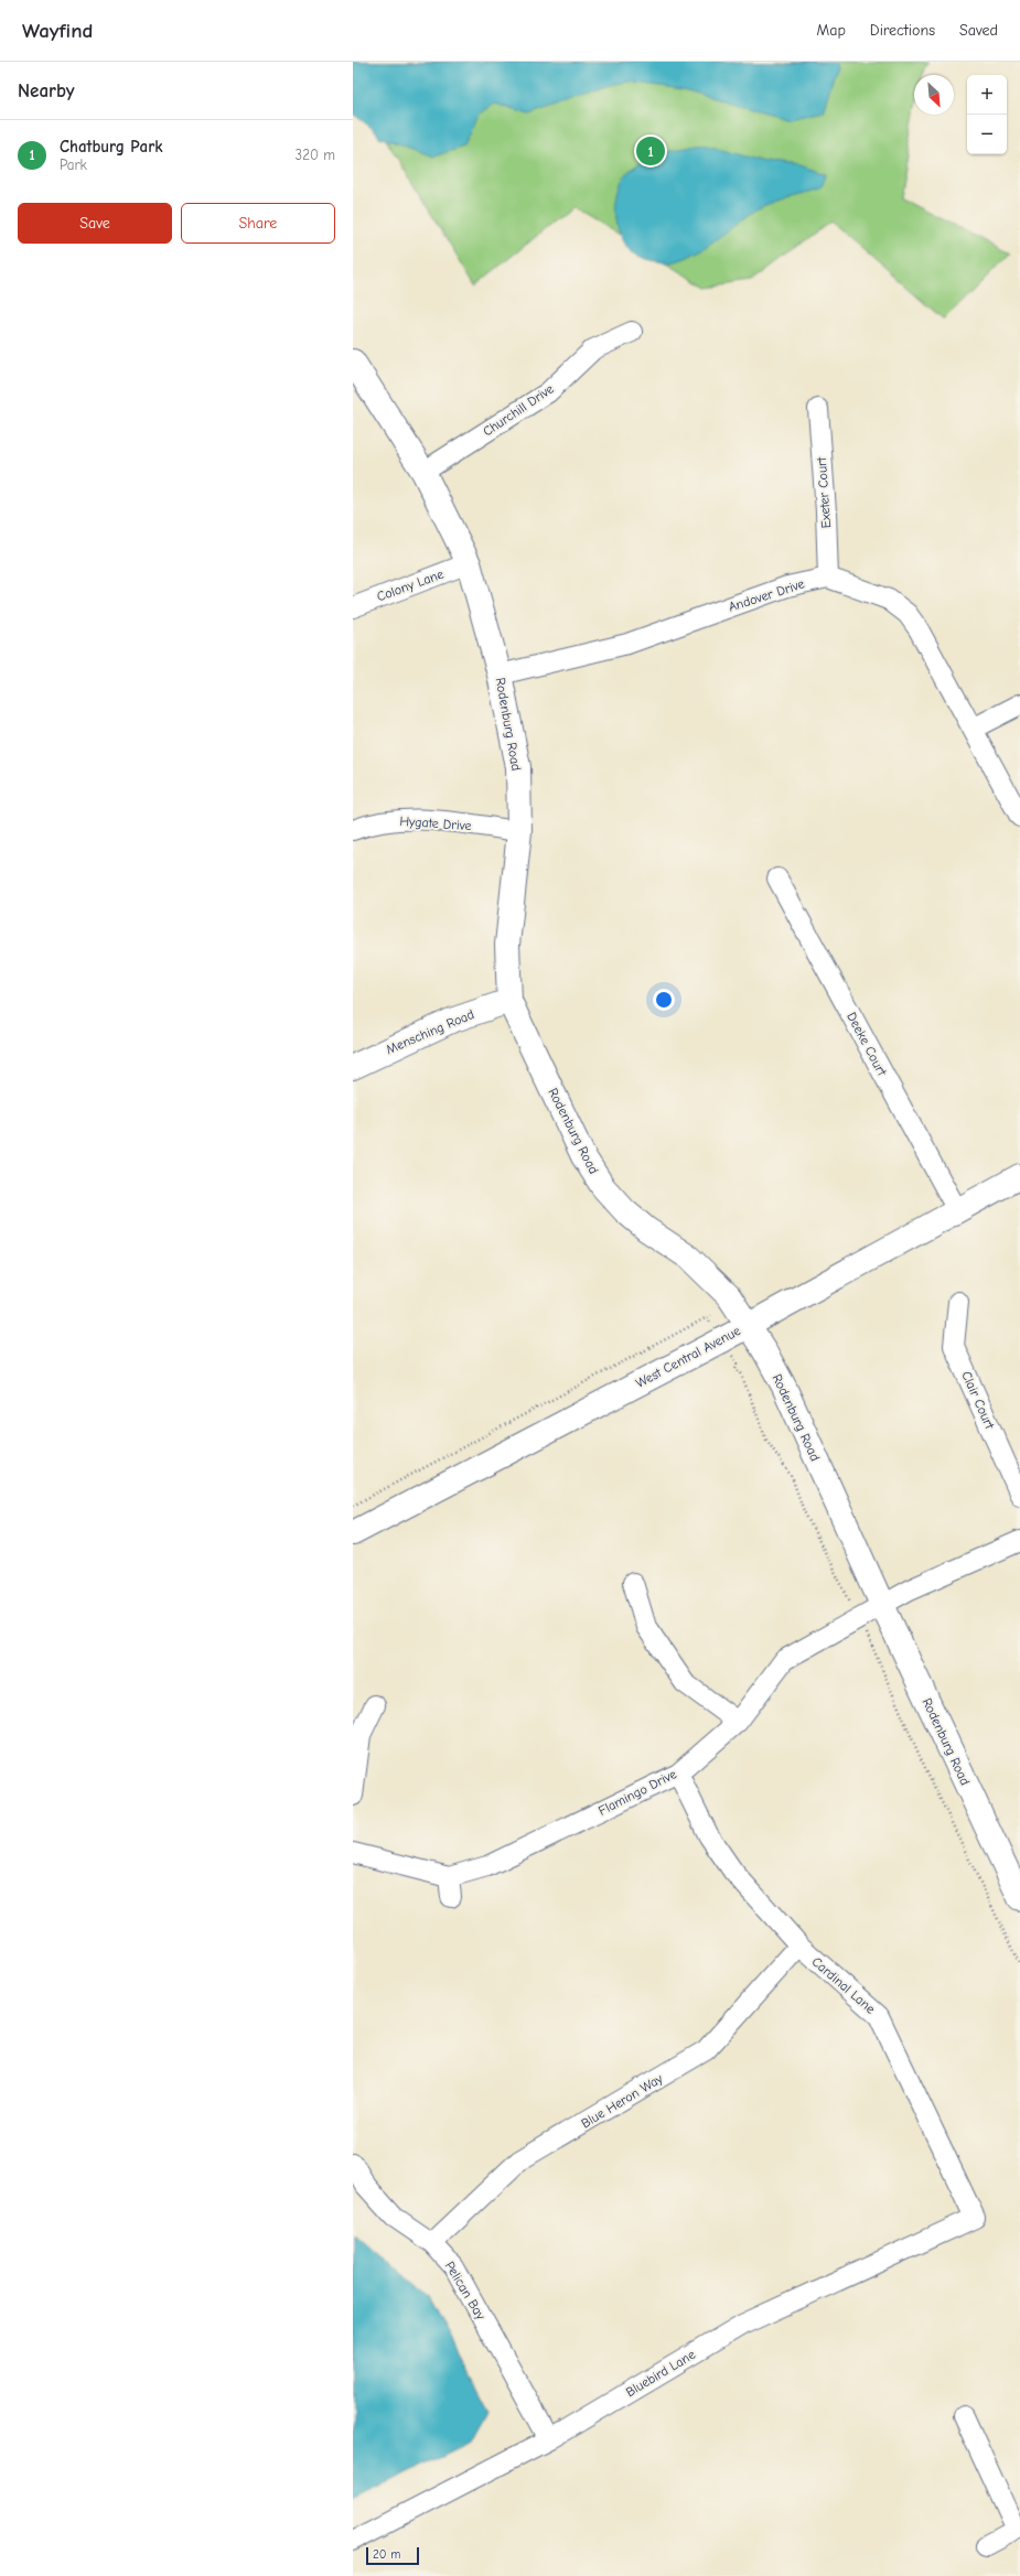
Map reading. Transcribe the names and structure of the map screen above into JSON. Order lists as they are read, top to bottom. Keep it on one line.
{"streets":{"street":["Churchill Drive","Exeter Court","Colony Lane","Andover Drive","Rodenburg Road","Hygate Drive","Mensching Road","Deeke Court","West Central Avenue","Clair Court","Flamingo Drive","Cardinal Lane","Blue Heron Way","Pelican Bay","Bluebird Lane"]},"crossings":[["Churchill Drive","Rodenburg Road"],["Exeter Court","Andover Drive"],["Colony Lane","Rodenburg Road"],["Andover Drive","Rodenburg Road"],["Rodenburg Road","Hygate Drive"],["Rodenburg Road","Mensching Road"],["Rodenburg Road","West Central Avenue"],["Rodenburg Road","Flamingo Drive"],["Deeke Court","West Central Avenue"],["Flamingo Drive","Cardinal Lane"],["Cardinal Lane","Blue Heron Way"],["Cardinal Lane","Bluebird Lane"],["Blue Heron Way","Pelican Bay"],["Pelican Bay","Bluebird Lane"]],"scale_bar":"20 m","north":"bottom right","page":{"header":"Wayfind","nav":["Map","Directions","Saved"],"heading":"Nearby","map_buttons":["+","−"],"list":[{"mark":"1","name":"Chatburg Park","note":"Park","value":"320 m"}],"pins":"1","buttons":["Save","Share"],"scale":"20 m"}}
